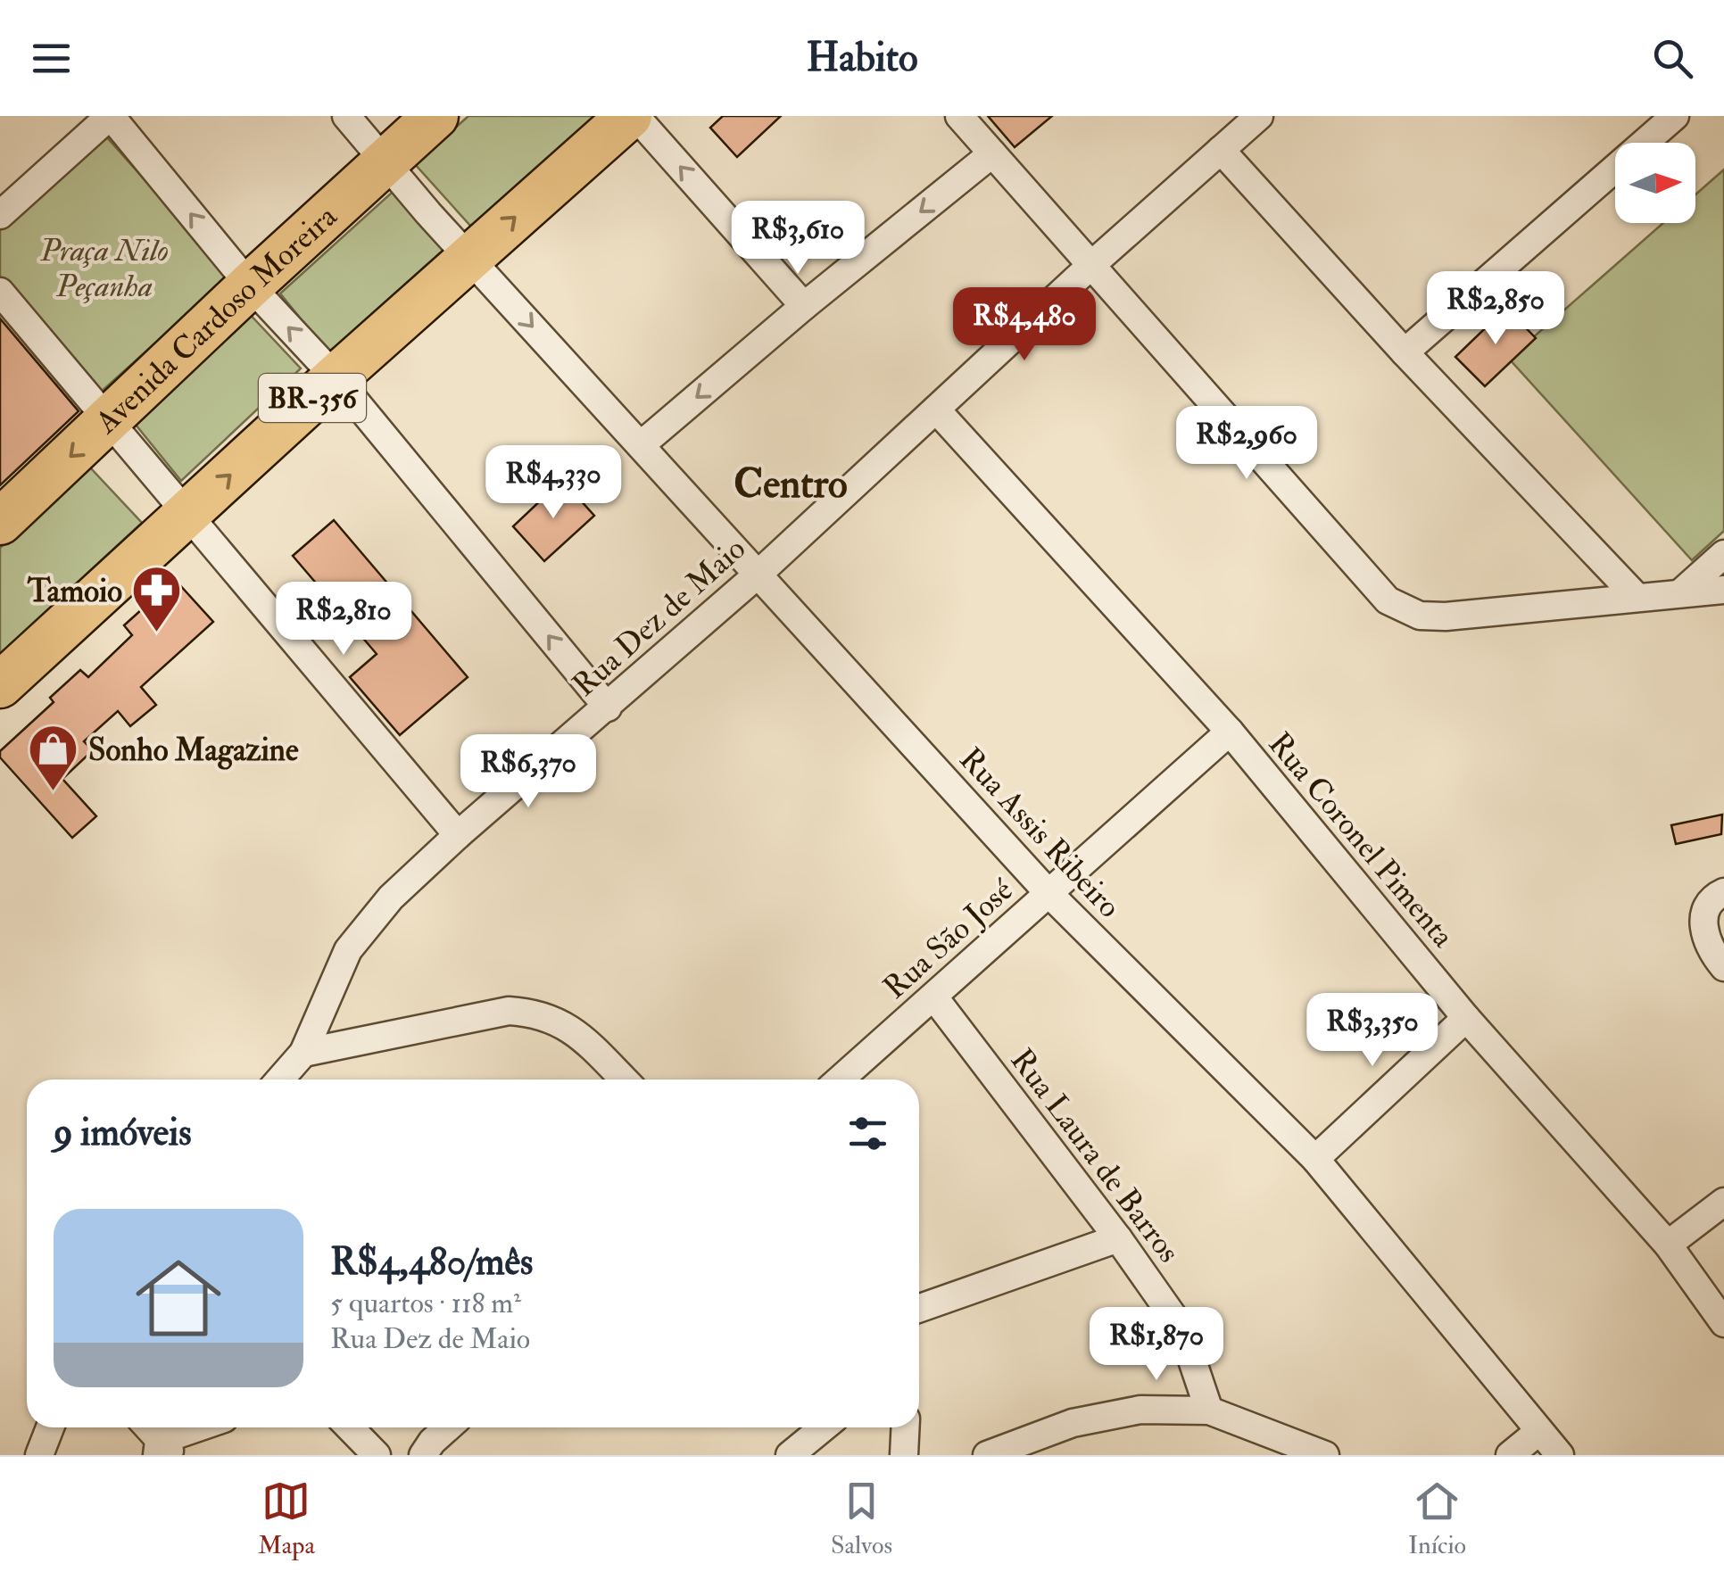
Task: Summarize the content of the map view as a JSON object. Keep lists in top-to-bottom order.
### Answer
{
  "streets": {
    "highway": ["Avenida Cardoso Moreira", "BR-356"],
    "street": [
      "Rua Dez de Maio",
      "Rua Assis Ribeiro",
      "Rua Coronel Pimenta",
      "Rua São José",
      "Rua Laura de Barros"
    ]
  },
  "crossings": [
    ["Avenida Cardoso Moreira", "BR-356"],
    ["Avenida Cardoso Moreira", "Rua Assis Ribeiro"],
    ["BR-356", "Rua Dez de Maio"],
    ["BR-356", "Rua Assis Ribeiro"],
    ["Rua Dez de Maio", "Rua Assis Ribeiro"],
    ["Rua Dez de Maio", "Rua Coronel Pimenta"],
    ["Rua Assis Ribeiro", "Rua São José"],
    ["Rua Coronel Pimenta", "Rua São José"],
    ["Rua São José", "Rua Laura de Barros"]
  ],
  "districts": ["Centro"],
  "parks": ["Praça Nilo Peçanha"],
  "places": {
    "pharmacy": ["Tamoio"],
    "shop": ["Sonho Magazine"]
  },
  "north": "right",
  "page": {
    "header": "Habito",
    "price": [
      "R$3,610",
      "R$2,850",
      "R$4,480",
      "R$2,960",
      "R$4,330",
      "R$2,810",
      "R$6,370",
      "R$3,350",
      "R$1,870"
    ],
    "heading": "9 imóveis",
    "list": [
      {
        "name": "R$4,480/mês",
        "note": "5 quartos · 118 m² · Rua Dez de Maio"
      }
    ],
    "tabs": ["Mapa", "Salvos", "Início"]
  }
}
